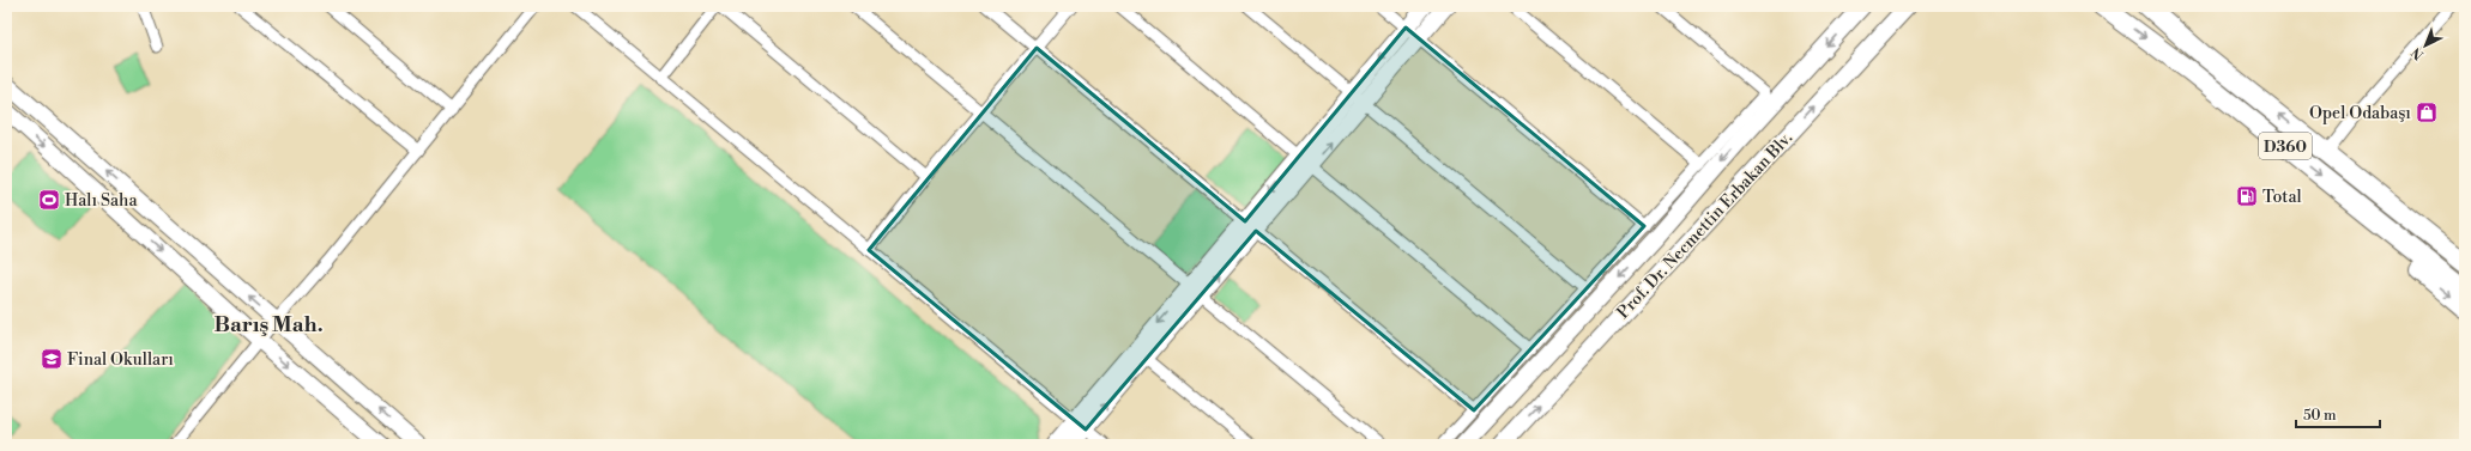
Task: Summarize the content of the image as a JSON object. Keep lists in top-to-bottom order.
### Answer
{
  "streets": {
    "highway": ["D360"],
    "main road": ["Prof. Dr. Necmettin Erbakan Blv."]
  },
  "districts": ["Barış Mah."],
  "places": {
    "shop": ["Opel Odabaşı"],
    "fuel station": ["Total"],
    "sports": ["Halı Saha"],
    "school or university": ["Final Okulları"]
  },
  "scale_bar": "50 m",
  "north": "bottom left"
}
